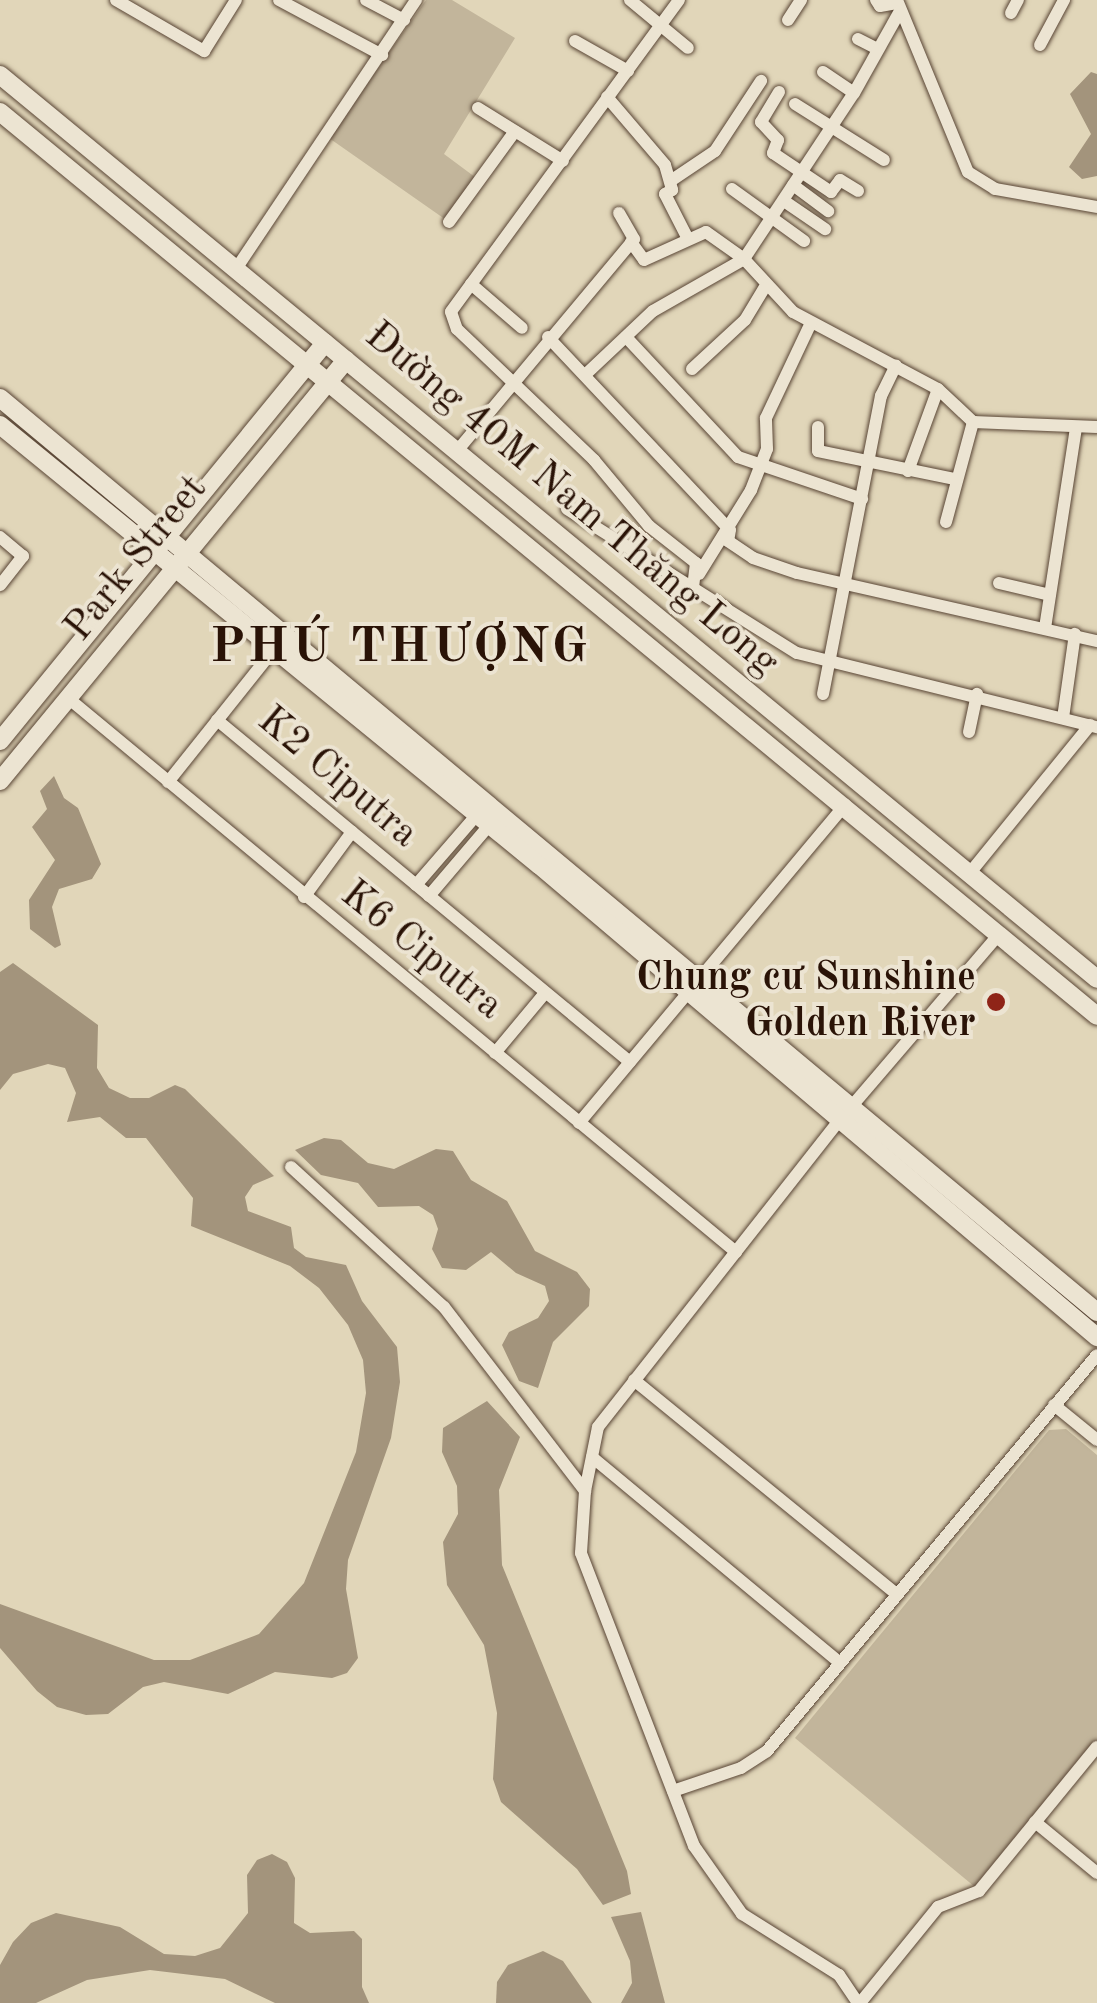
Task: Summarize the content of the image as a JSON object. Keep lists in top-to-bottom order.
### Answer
{
  "streets": {
    "street": [
      "Đường 40M Nam Thăng Long",
      "Park Street",
      "K2 Ciputra",
      "K6 Ciputra"
    ]
  },
  "crossings": [
    ["Đường 40M Nam Thăng Long", "Park Street"],
    ["Park Street", "K6 Ciputra"]
  ],
  "districts": ["PHÚ THƯỢNG"],
  "places": ["Chung cư Sunshine Golden River"]
}
